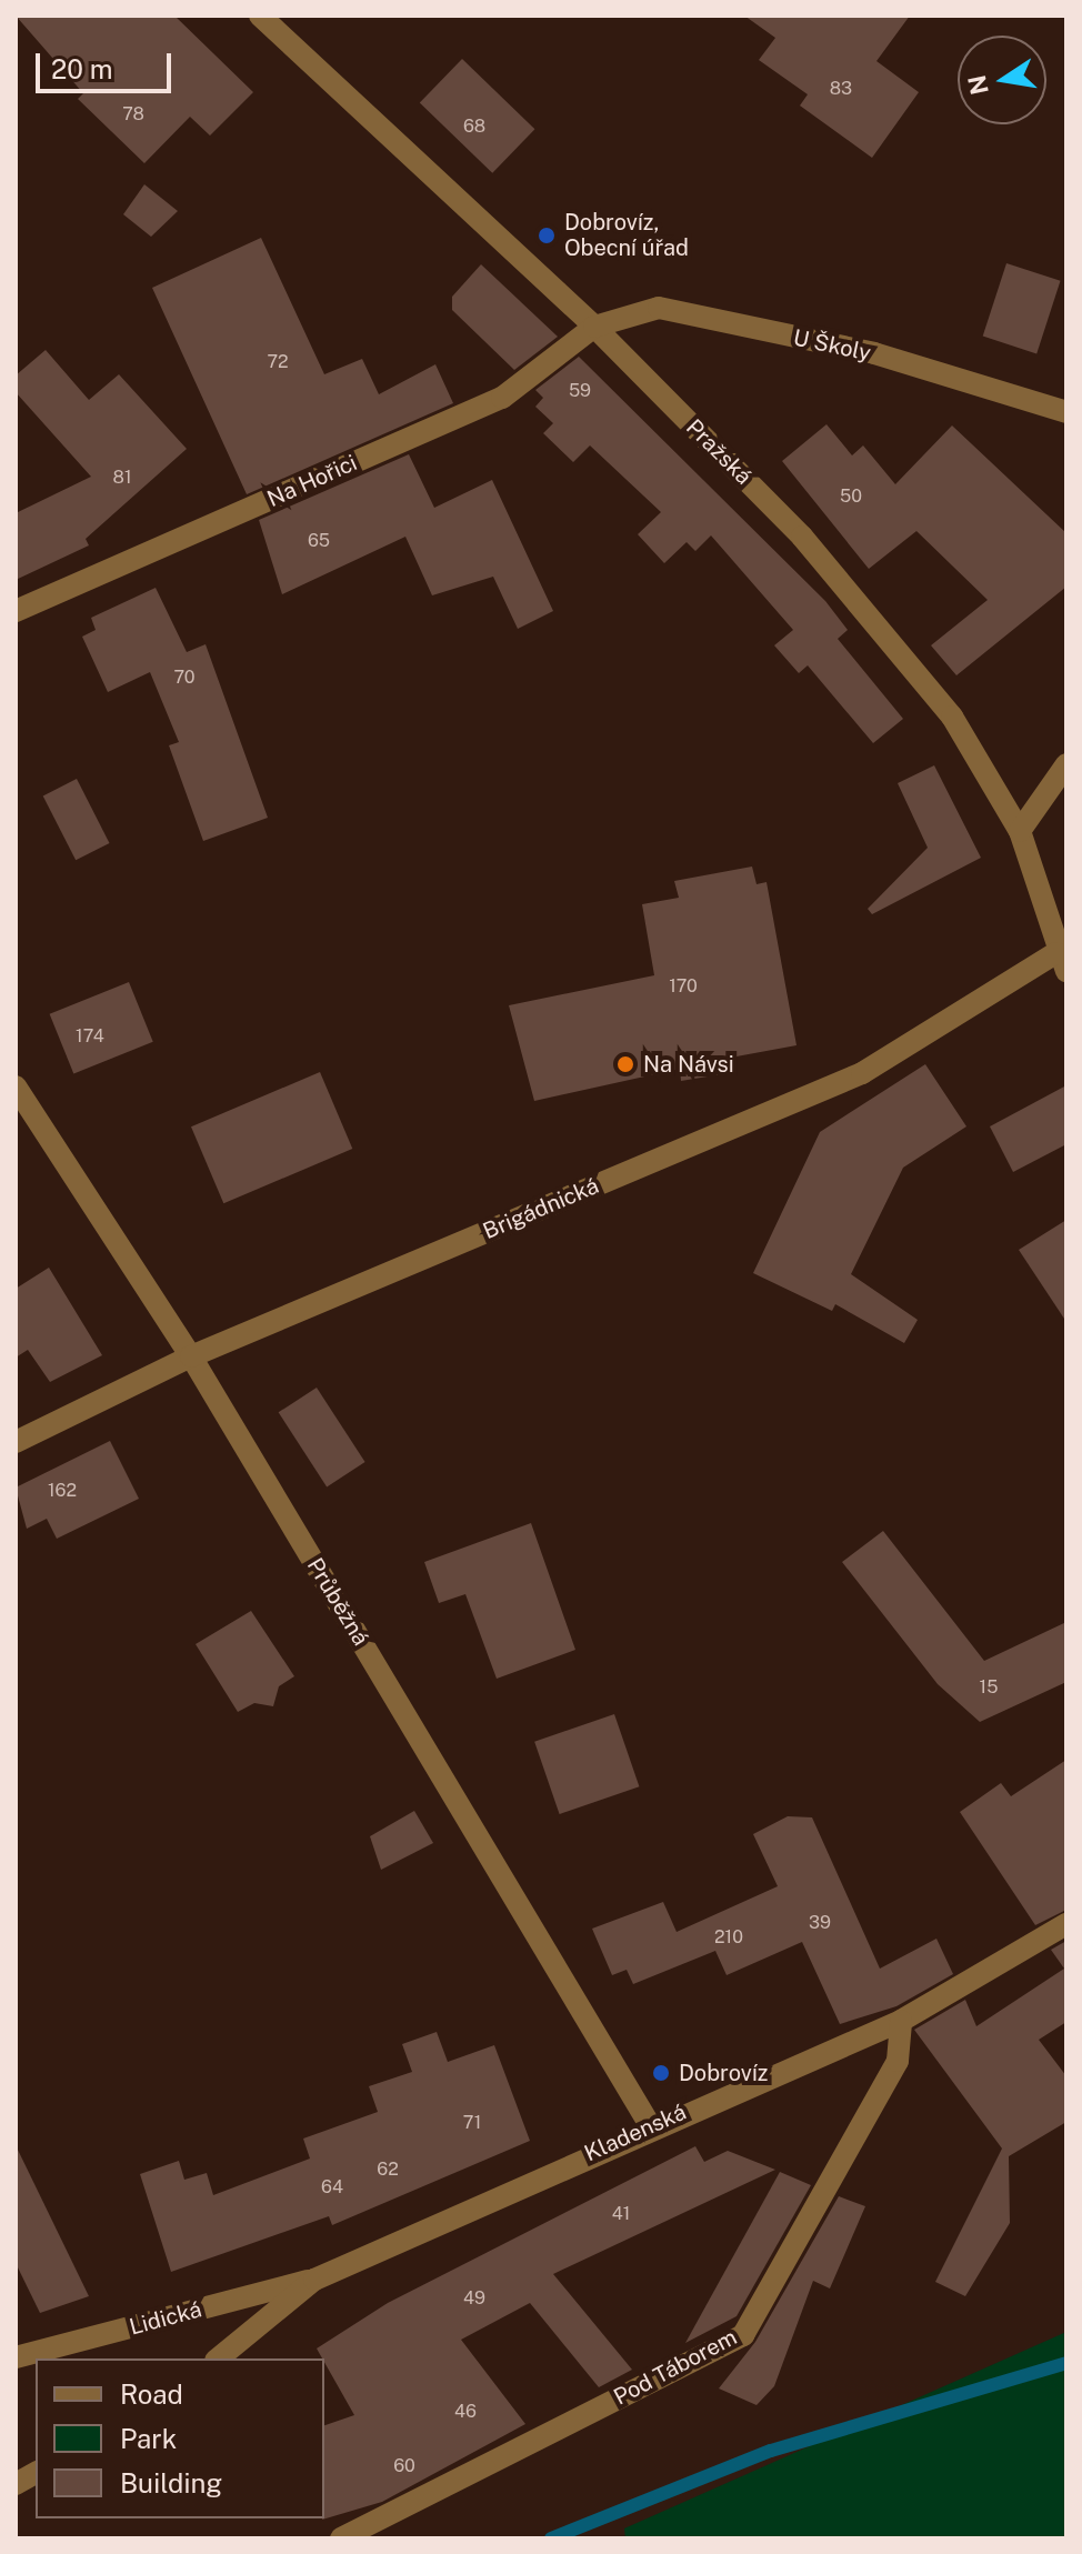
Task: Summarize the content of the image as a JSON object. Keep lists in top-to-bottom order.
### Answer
{
  "streets": {
    "street": [
      "U Školy",
      "Pražská",
      "Na Hořici",
      "Brigádnická",
      "Průběžná",
      "Kladenská",
      "Lidická",
      "Pod Táborem"
    ]
  },
  "crossings": [
    ["U Školy", "Pražská"],
    ["U Školy", "Na Hořici"],
    ["Pražská", "Na Hořici"],
    ["Pražská", "Brigádnická"],
    ["Brigádnická", "Průběžná"],
    ["Průběžná", "Kladenská"],
    ["Kladenská", "Lidická"],
    ["Kladenská", "Pod Táborem"]
  ],
  "places": ["Dobrovíz, Obecní úřad", "Na Návsi", "Dobrovíz"],
  "house_numbers": [
    "83",
    "78",
    "68",
    "72",
    "59",
    "81",
    "50",
    "65",
    "70",
    "170",
    "174",
    "162",
    "15",
    "39",
    "210",
    "71",
    "62",
    "64",
    "41",
    "49",
    "46",
    "60"
  ],
  "legend": ["Road", "Park", "Building"],
  "scale_bar": "20 m",
  "north": "left"
}
